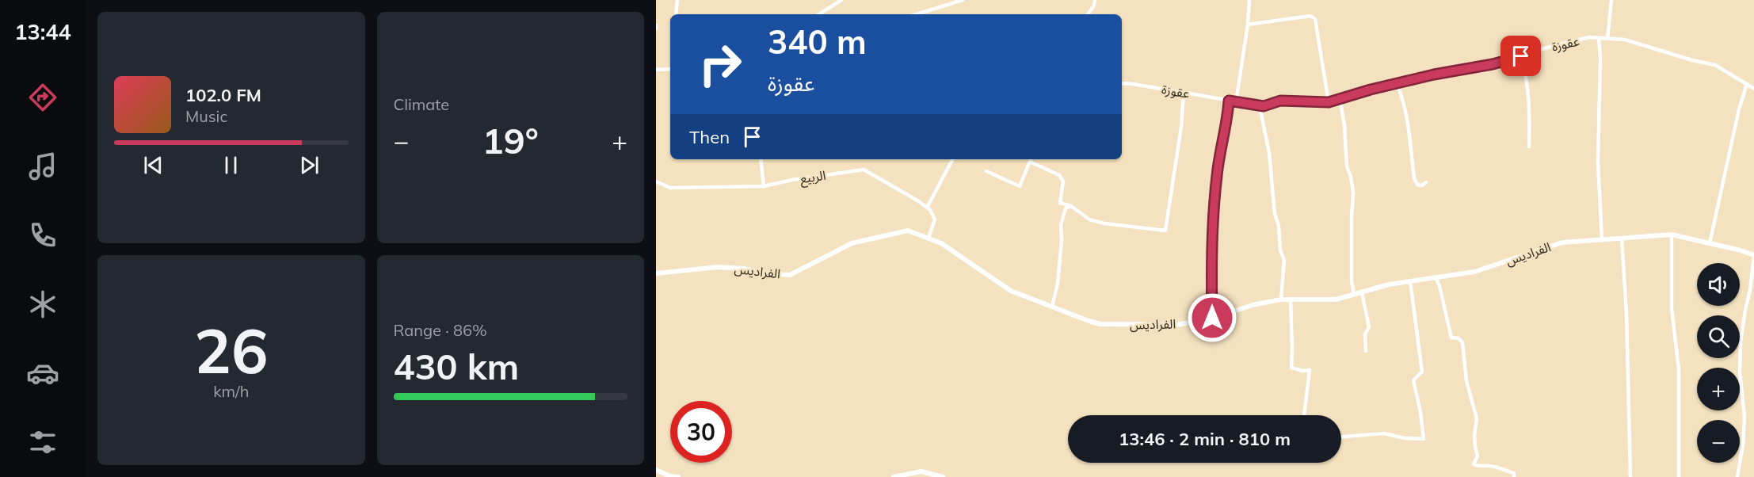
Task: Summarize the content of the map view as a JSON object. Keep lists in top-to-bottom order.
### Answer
{
  "streets": {
    "street": ["عقوزة", "الربيع", "الفراديس"]
  },
  "page": {
    "tabs": "13:44",
    "tile": [
      "Climate",
      ["26", "km/h"],
      ["Range · 86%", "430 km"]
    ],
    "turn": ["340 m", "عقوزة"],
    "song": ["102.0 FM", "Music"],
    "then": "Then",
    "heat": ["−", "19°", "+"],
    "map_buttons": ["+", "−"],
    "limit": "30",
    "trip": "13:46 · 2 min · 810 m"
  }
}
